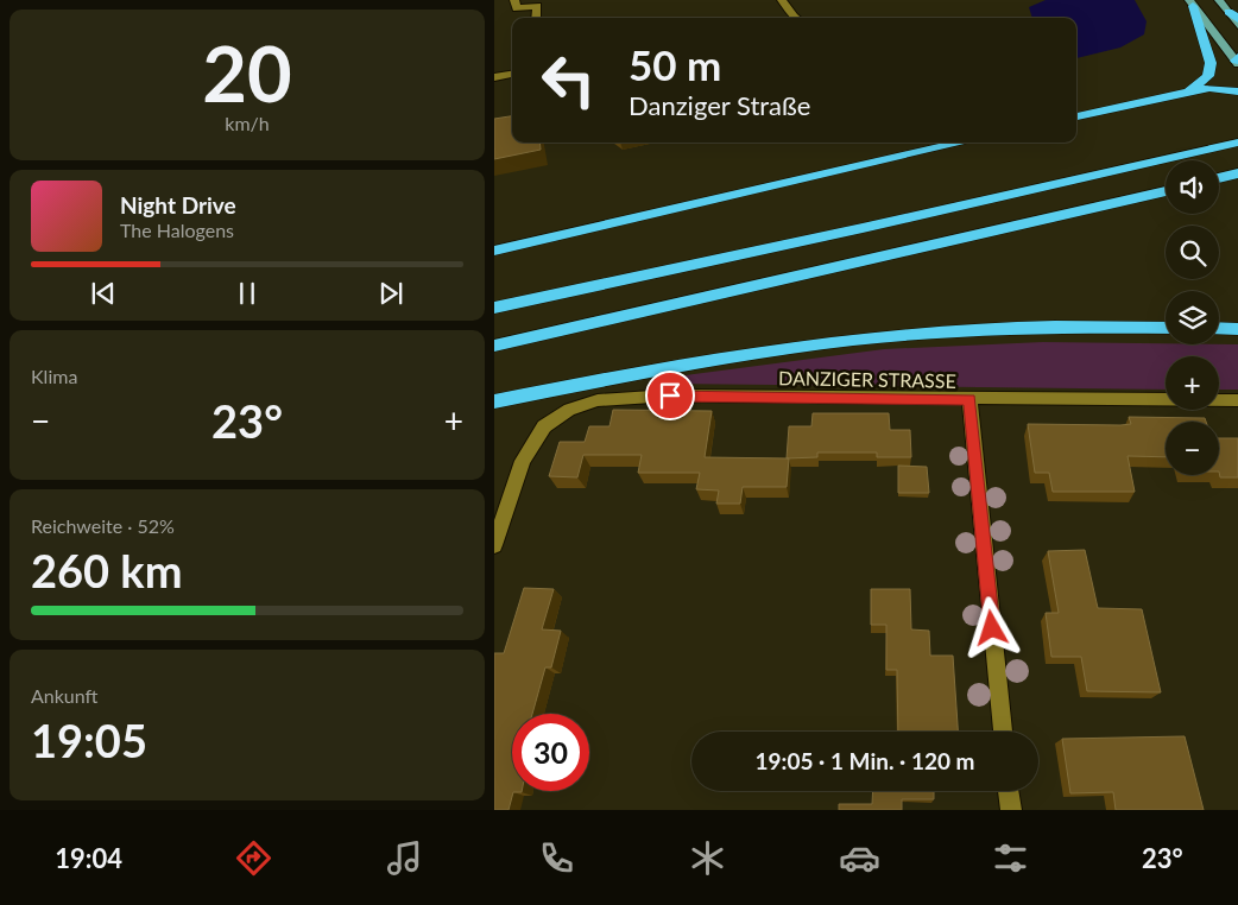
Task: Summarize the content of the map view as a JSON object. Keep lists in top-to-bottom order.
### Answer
{
  "streets": {
    "street": ["DANZIGER STRASSE"]
  },
  "page": {
    "tile": [
      ["20", "km/h"],
      "Klima",
      ["Reichweite · 52%", "260 km"],
      ["Ankunft", "19:05"]
    ],
    "turn": ["50 m", "Danziger Straße"],
    "map_buttons": ["+", "−"],
    "song": ["Night Drive", "The Halogens"],
    "heat": ["−", "23°", "+"],
    "limit": "30",
    "trip": "19:05 · 1 Min. · 120 m",
    "tabs": ["19:04", "23°"]
  }
}
